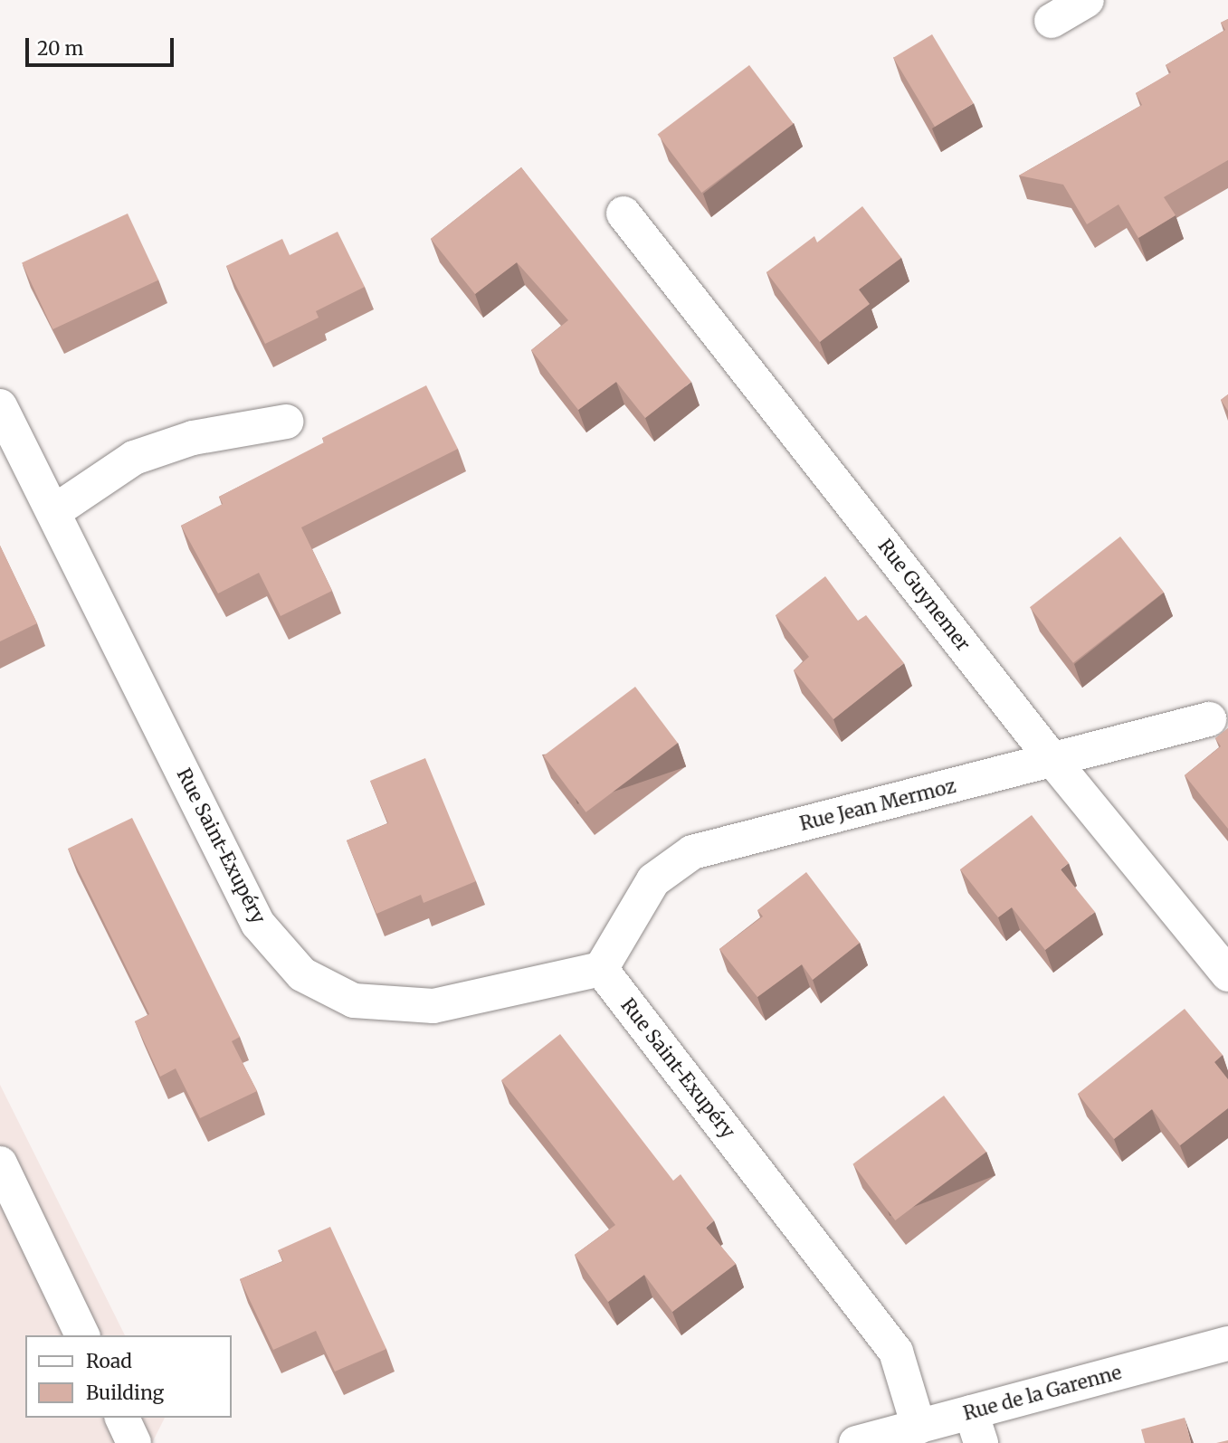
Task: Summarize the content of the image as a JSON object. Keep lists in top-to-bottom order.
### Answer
{
  "streets": {
    "street": [
      "Rue Guynemer",
      "Rue Jean Mermoz",
      "Rue Saint-Exupéry",
      "Rue de la Garenne"
    ]
  },
  "crossings": [
    ["Rue Guynemer", "Rue Jean Mermoz"],
    ["Rue Jean Mermoz", "Rue Saint-Exupéry"],
    ["Rue Saint-Exupéry", "Rue de la Garenne"]
  ],
  "legend": ["Road", "Building"],
  "scale_bar": "20 m"
}
